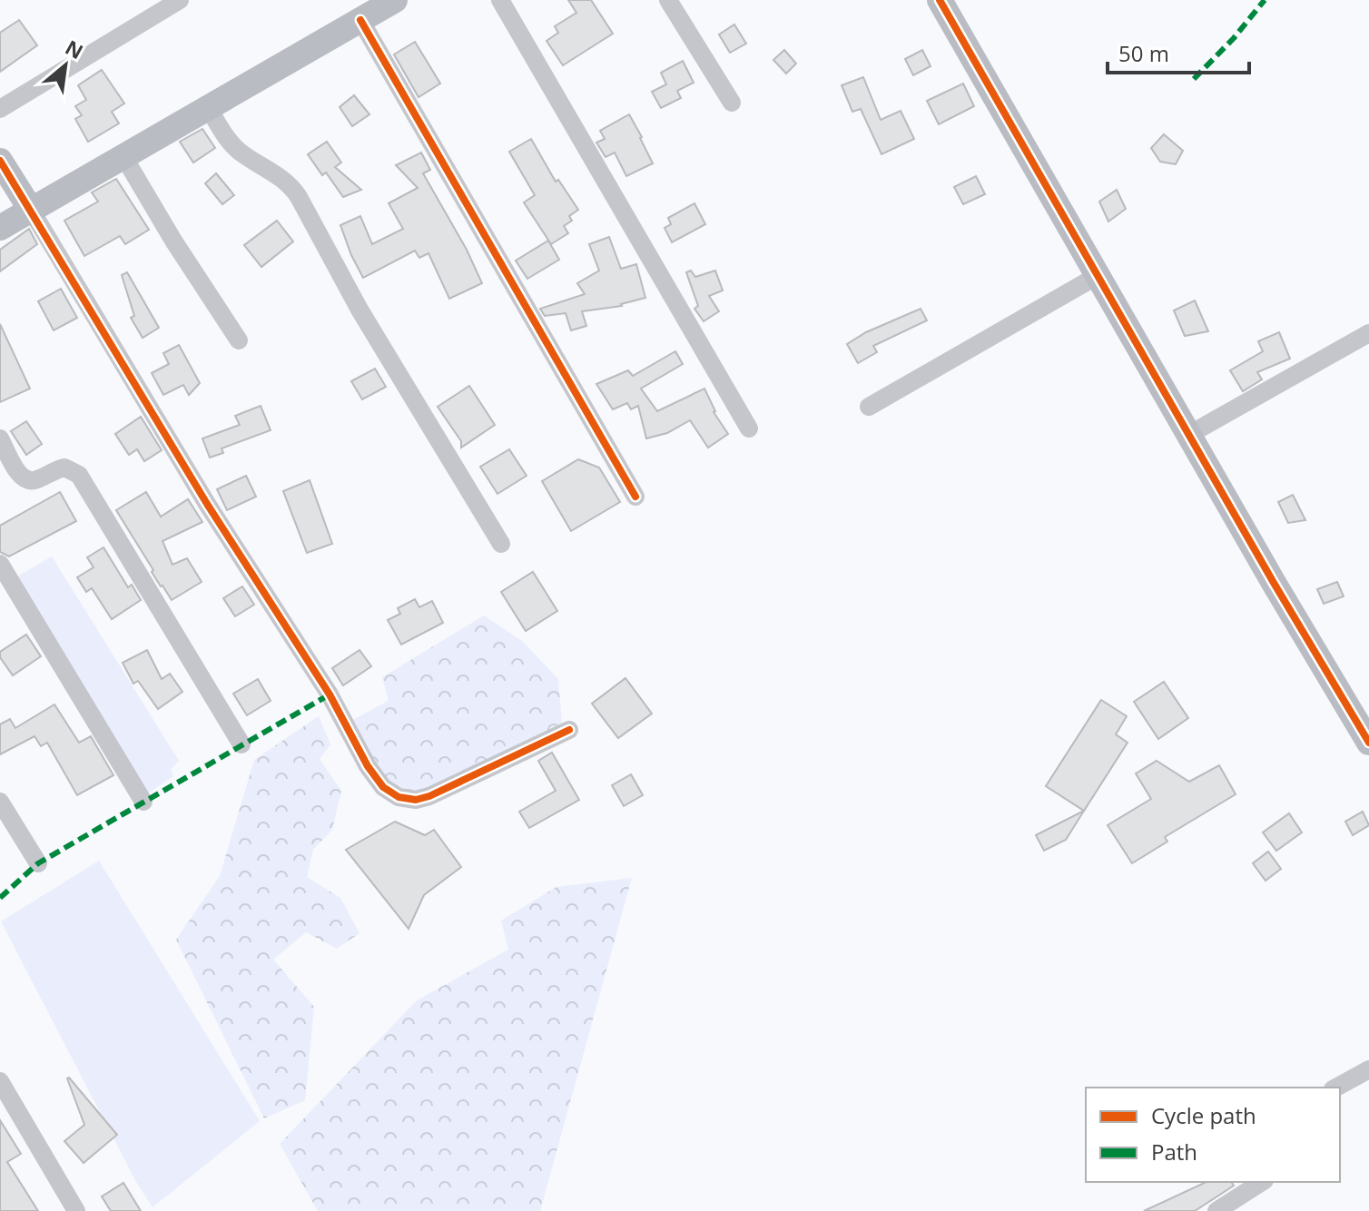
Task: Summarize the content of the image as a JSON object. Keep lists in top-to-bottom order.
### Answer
{
  "legend": ["Cycle path", "Path"],
  "scale_bar": "50 m",
  "north": "top right"
}
